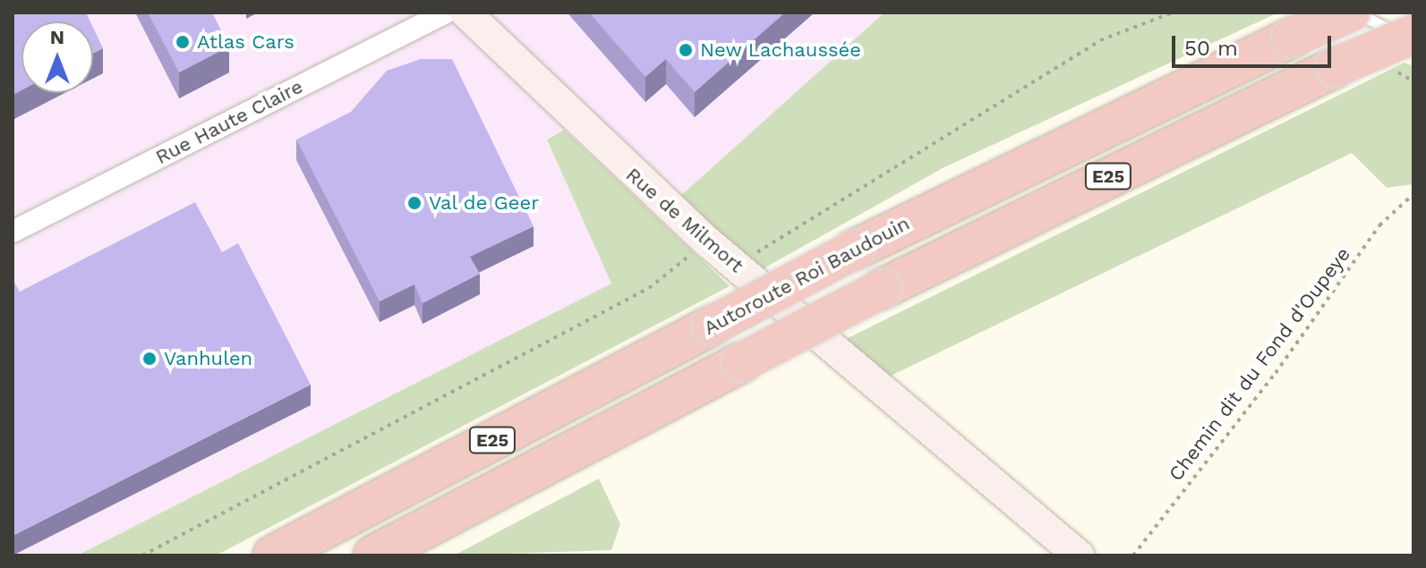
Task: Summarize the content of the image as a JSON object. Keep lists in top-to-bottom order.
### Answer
{
  "streets": {
    "highway": ["E25", "Autoroute Roi Baudouin"],
    "street": ["Rue Haute Claire", "Rue de Milmort"],
    "path": ["Chemin dit du Fond d'Oupeye"]
  },
  "places": [
    "Atlas Cars",
    "New Lachaussée",
    "Val de Geer",
    "Vanhulen"
  ],
  "scale_bar": "50 m",
  "north": "top"
}
